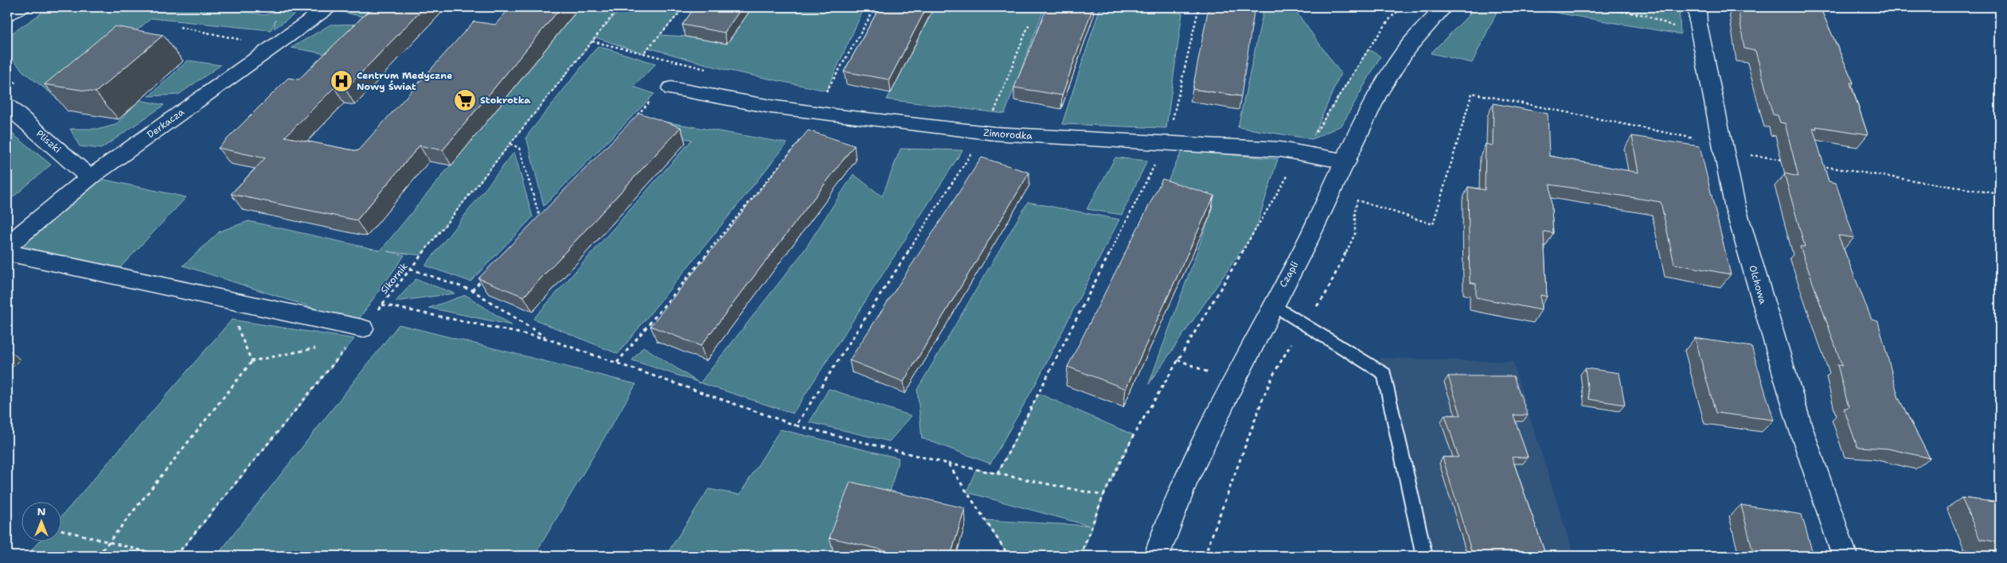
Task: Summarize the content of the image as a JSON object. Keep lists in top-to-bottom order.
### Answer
{
  "streets": {
    "street": [
      "Derkacza",
      "Zimorodka",
      "Pliszki",
      "Czapli",
      "Olchowa"
    ],
    "path": ["Sikornik"]
  },
  "crossings": [
    ["Derkacza", "Pliszki"],
    ["Zimorodka", "Czapli"]
  ],
  "places": {
    "hospital": ["Centrum Medyczne Nowy Świat"],
    "supermarket": ["Stokrotka"]
  },
  "north": "top"
}
